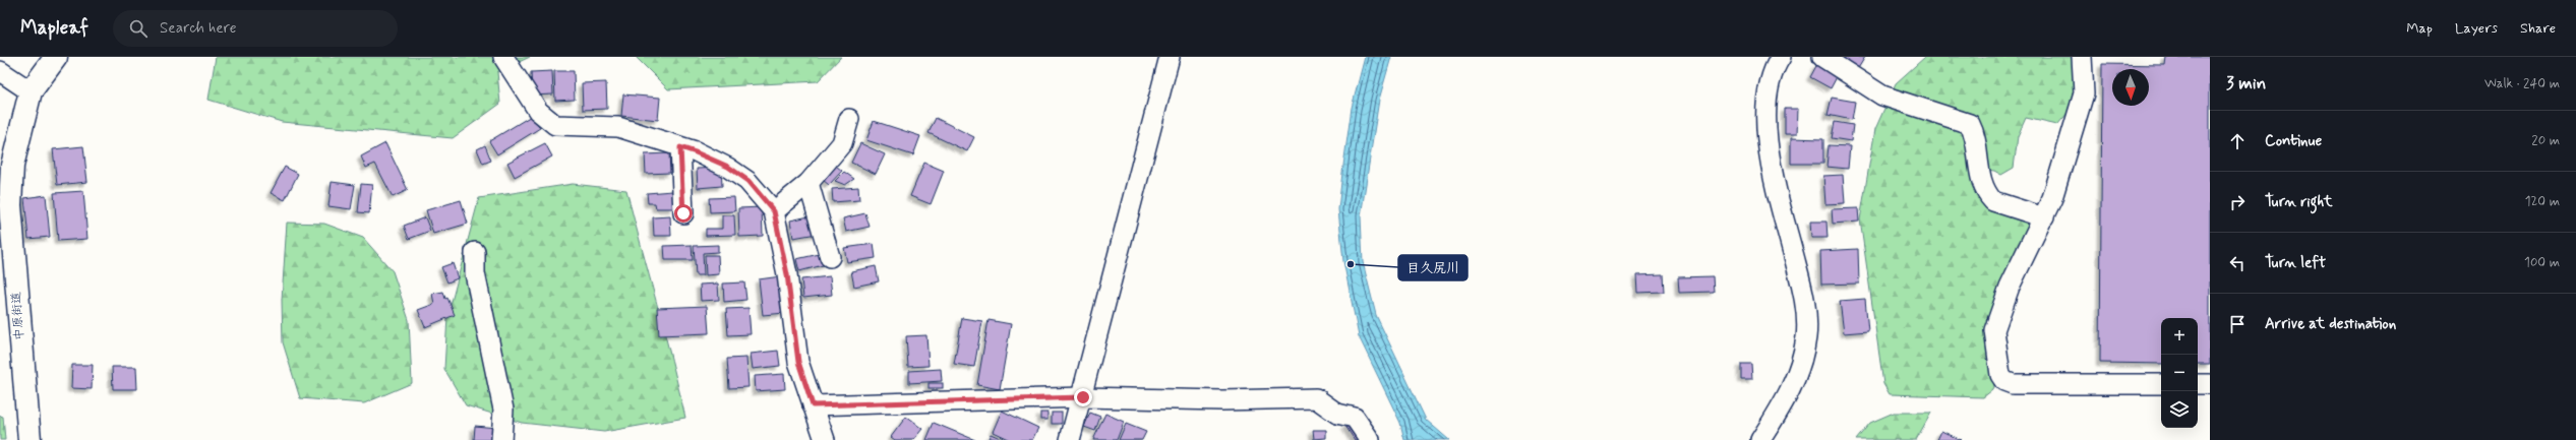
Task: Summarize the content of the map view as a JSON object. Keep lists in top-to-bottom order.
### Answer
{
  "streets": {
    "main road": ["中原街道"]
  },
  "places": ["目久尻川"],
  "north": "bottom",
  "page": {
    "header": "Mapleaf",
    "search": "Search here",
    "nav": ["Map", "Layers", "Share"],
    "heading": ["3 min", "Walk · 240 m"],
    "list": [
      ["Continue", "20 m"],
      ["Turn right", "120 m"],
      ["Turn left", "100 m"],
      "Arrive at destination"
    ],
    "map_buttons": ["+", "−"]
  }
}
